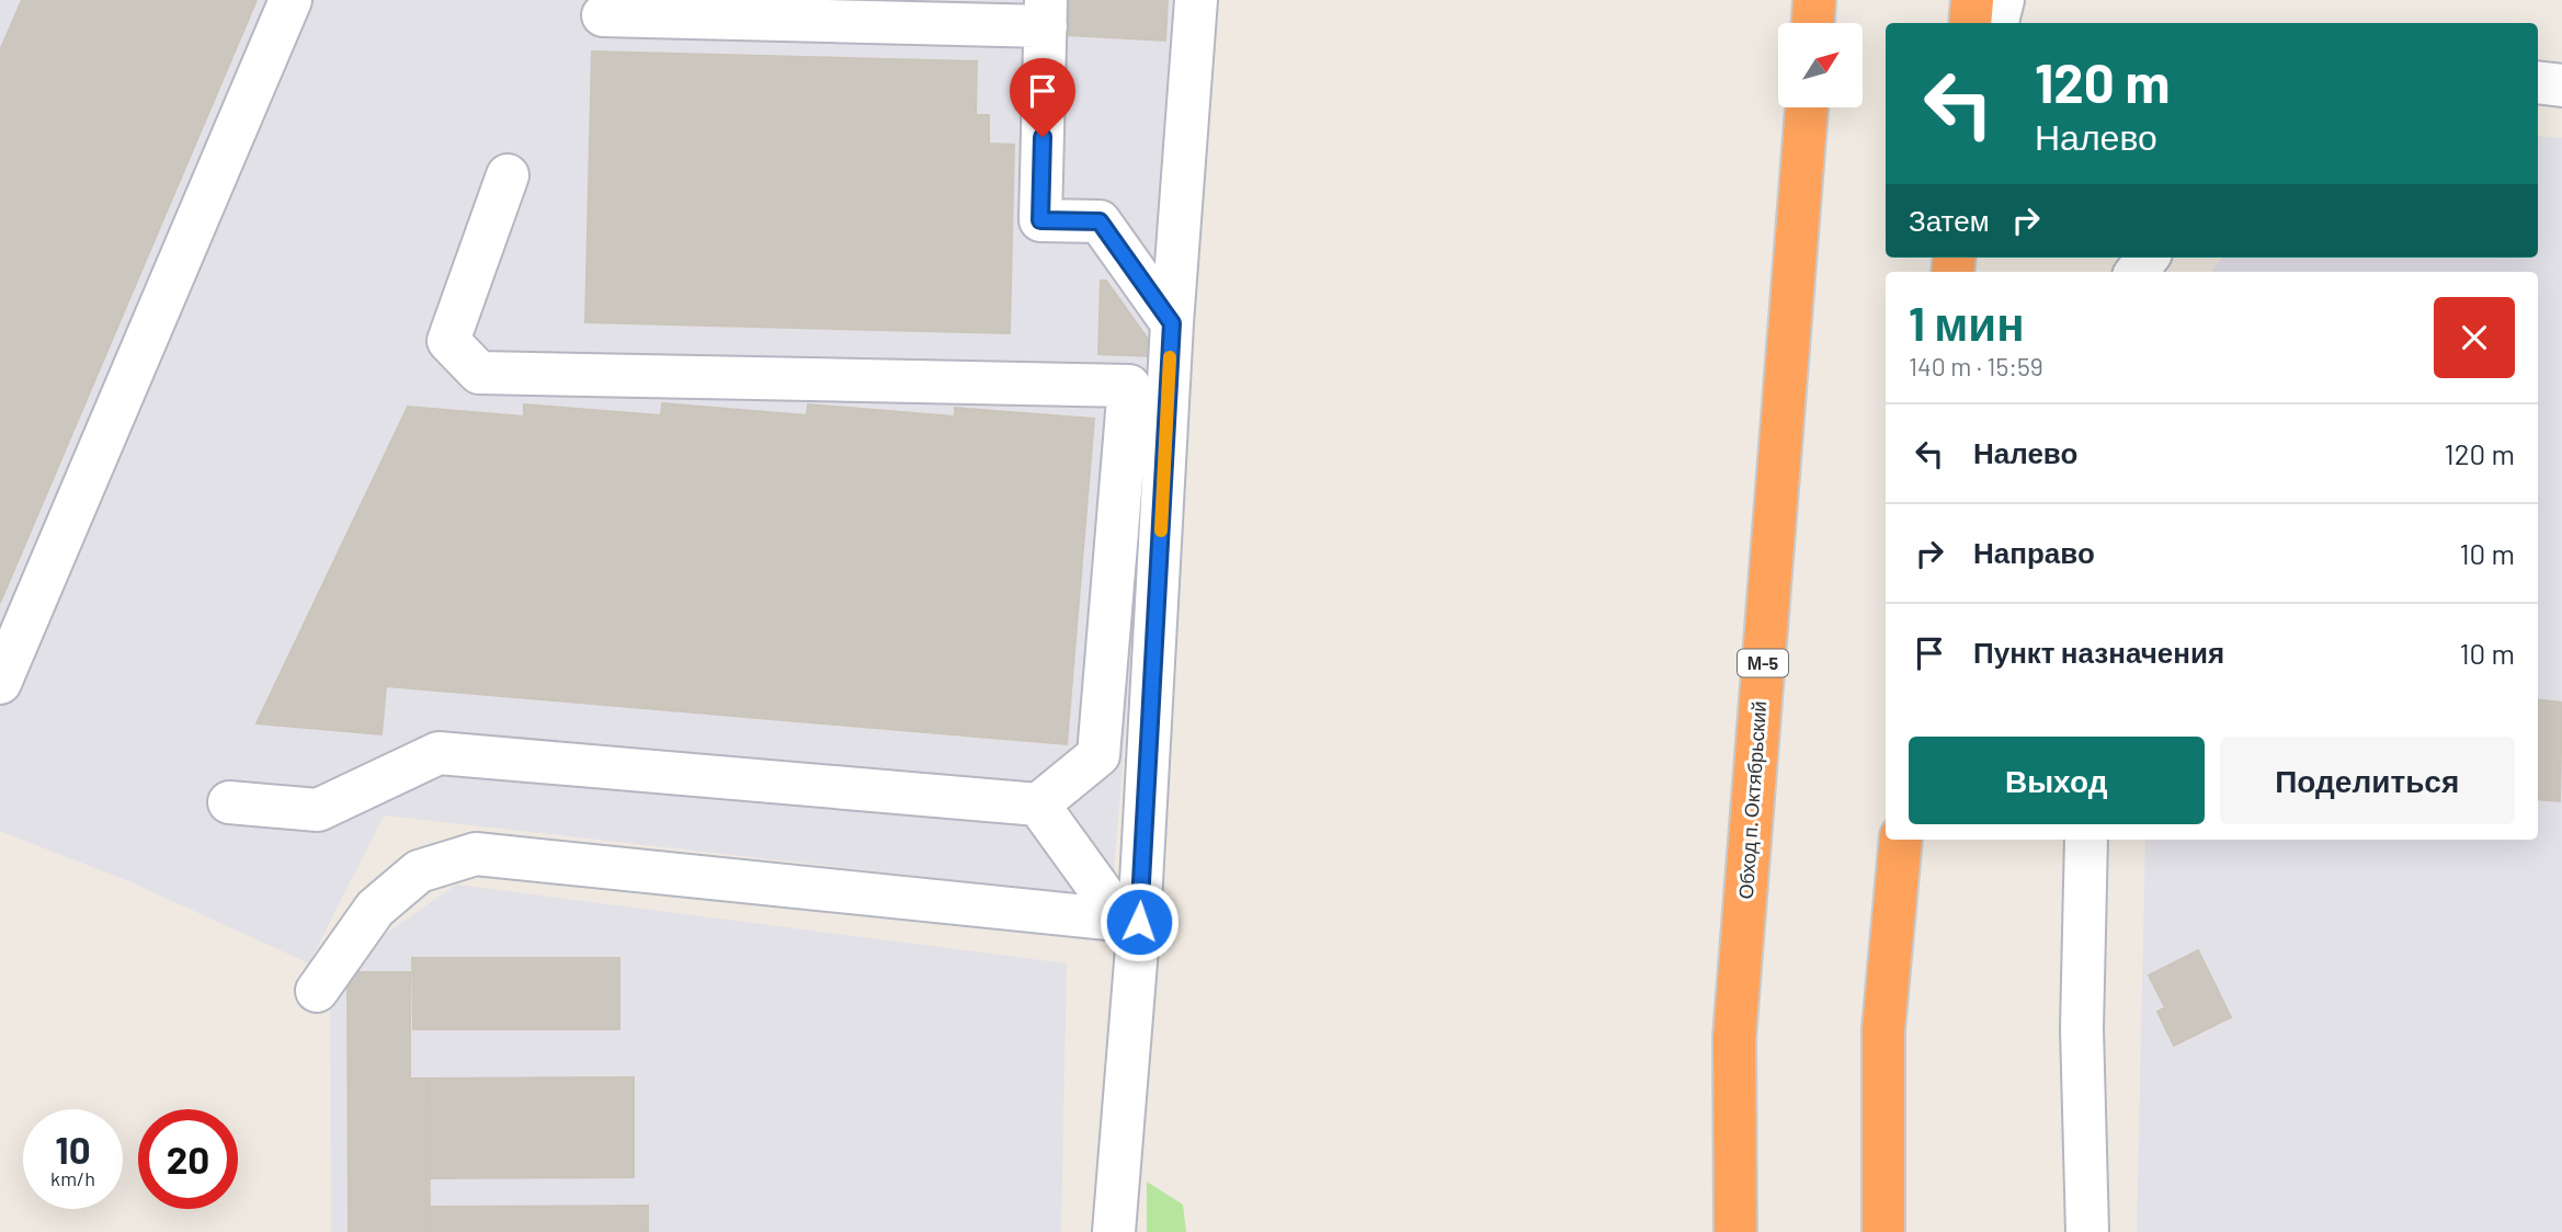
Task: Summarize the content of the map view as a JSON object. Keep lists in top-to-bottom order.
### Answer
{
  "streets": {
    "highway": ["М-5", "Обход п. Октябрьский"]
  },
  "north": "top right",
  "page": {
    "turn": ["120 m", "Налево"],
    "then": "Затем",
    "heading": ["1 мин", "140 m · 15:59"],
    "list": [
      {
        "name": "Налево",
        "value": "120 m"
      },
      {
        "name": "Направо",
        "value": "10 m"
      },
      {
        "name": "Пункт назначения",
        "value": "10 m"
      }
    ],
    "buttons": ["Выход", "Поделиться"],
    "speed": "10 km/h",
    "limit": "20"
  }
}
